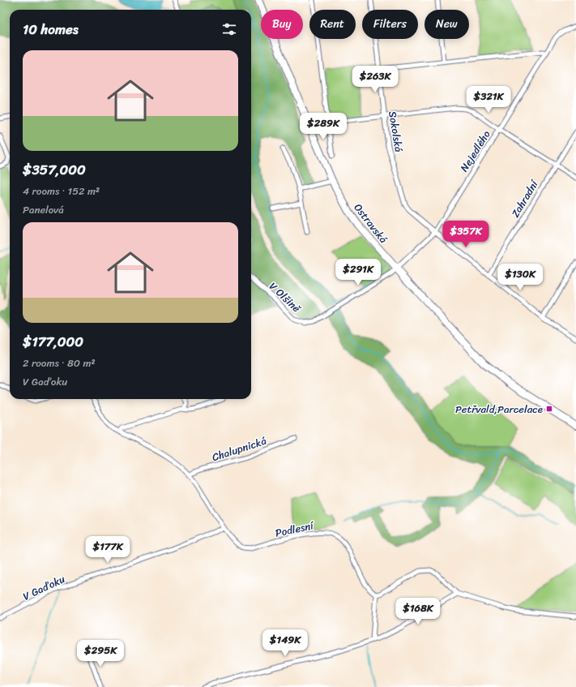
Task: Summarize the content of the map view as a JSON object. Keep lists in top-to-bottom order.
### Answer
{
  "streets": {
    "main road": ["Ostravská"],
    "street": [
      "Sokolská",
      "Nejedlého",
      "Zahradní",
      "V Olšině",
      "Chalupnická",
      "Podlesní",
      "V Gaďoku"
    ]
  },
  "crossings": [
    ["Sokolská", "Nejedlého"],
    ["Sokolská", "Zahradní"],
    ["Nejedlého", "Ostravská"],
    ["Nejedlého", "V Olšině"],
    ["Ostravská", "V Olšině"],
    ["Chalupnická", "Podlesní"],
    ["Podlesní", "V Gaďoku"]
  ],
  "places": {
    "transit": ["Petřvald,Parcelace"]
  },
  "page": {
    "chip": [
      "Buy",
      "Rent",
      "Filters",
      "New"
    ],
    "heading": "10 homes",
    "list": [
      {
        "name": "$357,000",
        "note": "4 rooms · 152 m² · Panelová"
      },
      {
        "name": "$177,000",
        "note": "2 rooms · 80 m² · V Gaďoku"
      }
    ],
    "price": [
      "$263K",
      "$321K",
      "$289K",
      "$357K",
      "$291K",
      "$130K",
      "$177K",
      "$168K",
      "$149K",
      "$295K"
    ]
  }
}
